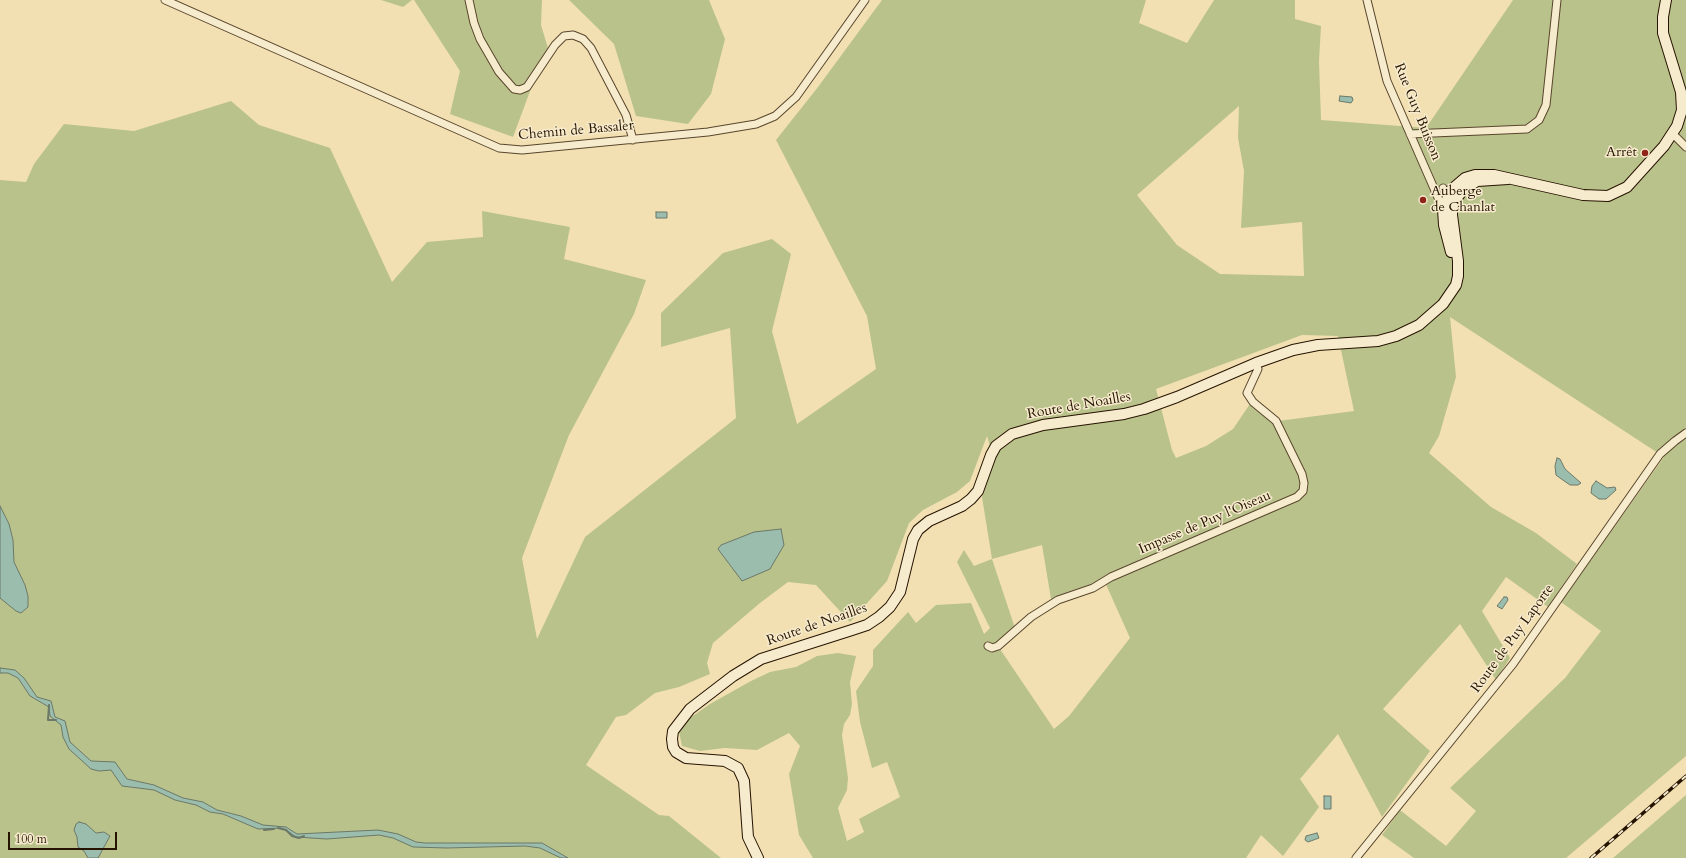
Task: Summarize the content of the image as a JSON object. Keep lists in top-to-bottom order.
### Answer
{
  "streets": {
    "main road": ["Route de Noailles"],
    "street": [
      "Rue Guy Buisson",
      "Chemin de Bassaler",
      "Impasse de Puy l'Oiseau",
      "Route de Puy Laporte"
    ]
  },
  "crossings": [
    ["Rue Guy Buisson", "Route de Noailles"],
    ["Route de Noailles", "Impasse de Puy l'Oiseau"]
  ],
  "places": ["Arrêt", "Auberge de Chanlat"],
  "scale_bar": "100 m"
}
